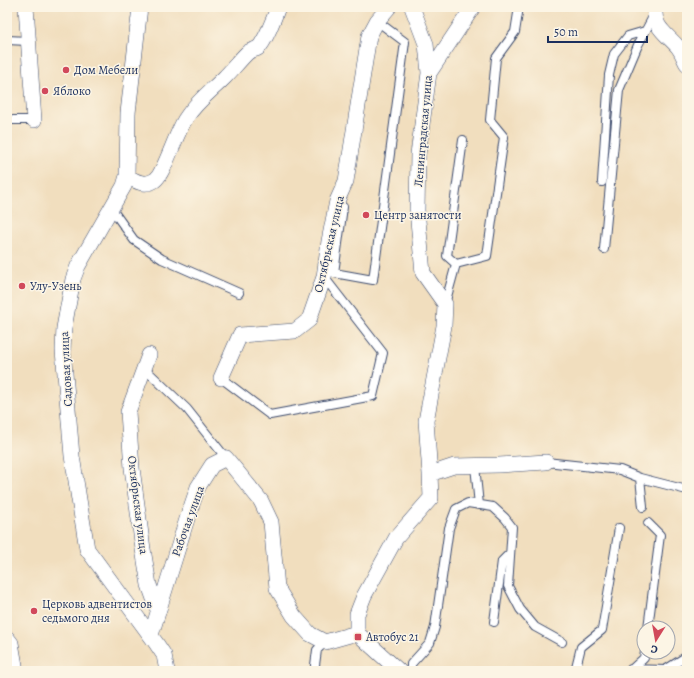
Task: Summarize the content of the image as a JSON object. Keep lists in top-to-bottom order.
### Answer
{
  "streets": {
    "street": [
      "Ленинградская улица",
      "Октябрьская улица",
      "Садовая улица",
      "Рабочая улица"
    ]
  },
  "crossings": [
    ["Октябрьская улица", "Рабочая улица"],
    ["Садовая улица", "Рабочая улица"]
  ],
  "places": {
    "other": [
      "Дом Мебели",
      "Яблоко",
      "Центр занятости",
      "Улу-Узень",
      "Церковь адвентистов седьмого дня"
    ],
    "transit": ["Автобус 21"]
  },
  "scale_bar": "50 m",
  "north": "bottom"
}
